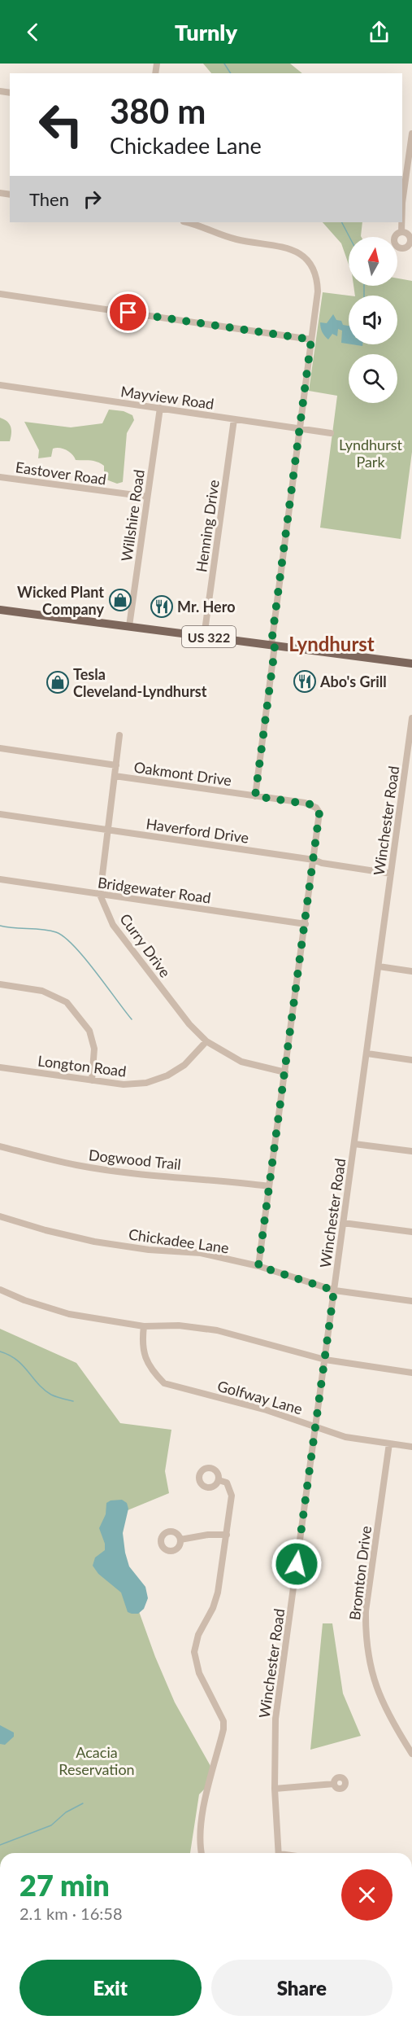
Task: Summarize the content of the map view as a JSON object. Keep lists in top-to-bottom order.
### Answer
{
  "streets": {
    "main road": ["US 322"],
    "street": [
      "Mayview Road",
      "Eastover Road",
      "Willshire Road",
      "Henning Drive",
      "Oakmont Drive",
      "Winchester Road",
      "Haverford Drive",
      "Bridgewater Road",
      "Curry Drive",
      "Longton Road",
      "Dogwood Trail",
      "Chickadee Lane",
      "Golfway Lane",
      "Bromton Drive"
    ]
  },
  "crossings": [
    ["Mayview Road", "Willshire Road"],
    ["Mayview Road", "Henning Drive"],
    ["Eastover Road", "Willshire Road"],
    ["Willshire Road", "US 322"],
    ["Henning Drive", "US 322"],
    ["Oakmont Drive", "Haverford Drive"],
    ["Oakmont Drive", "Curry Drive"],
    ["Winchester Road", "Haverford Drive"],
    ["Winchester Road", "Chickadee Lane"],
    ["Winchester Road", "Golfway Lane"],
    ["Haverford Drive", "Curry Drive"],
    ["Bridgewater Road", "Curry Drive"],
    ["Curry Drive", "Longton Road"],
    ["Golfway Lane", "Bromton Drive"]
  ],
  "districts": ["Lyndhurst"],
  "parks": ["Lyndhurst Park", "Acacia Reservation"],
  "places": {
    "shop": ["Wicked Plant Company", "Tesla Cleveland-Lyndhurst"],
    "restaurant": ["Mr. Hero", "Abo's Grill"]
  },
  "north": "top",
  "page": {
    "header": "Turnly",
    "turn": ["380 m", "Chickadee Lane"],
    "then": "Then",
    "heading": ["27 min", "2.1 km · 16:58"],
    "buttons": ["Exit", "Share"]
  }
}
